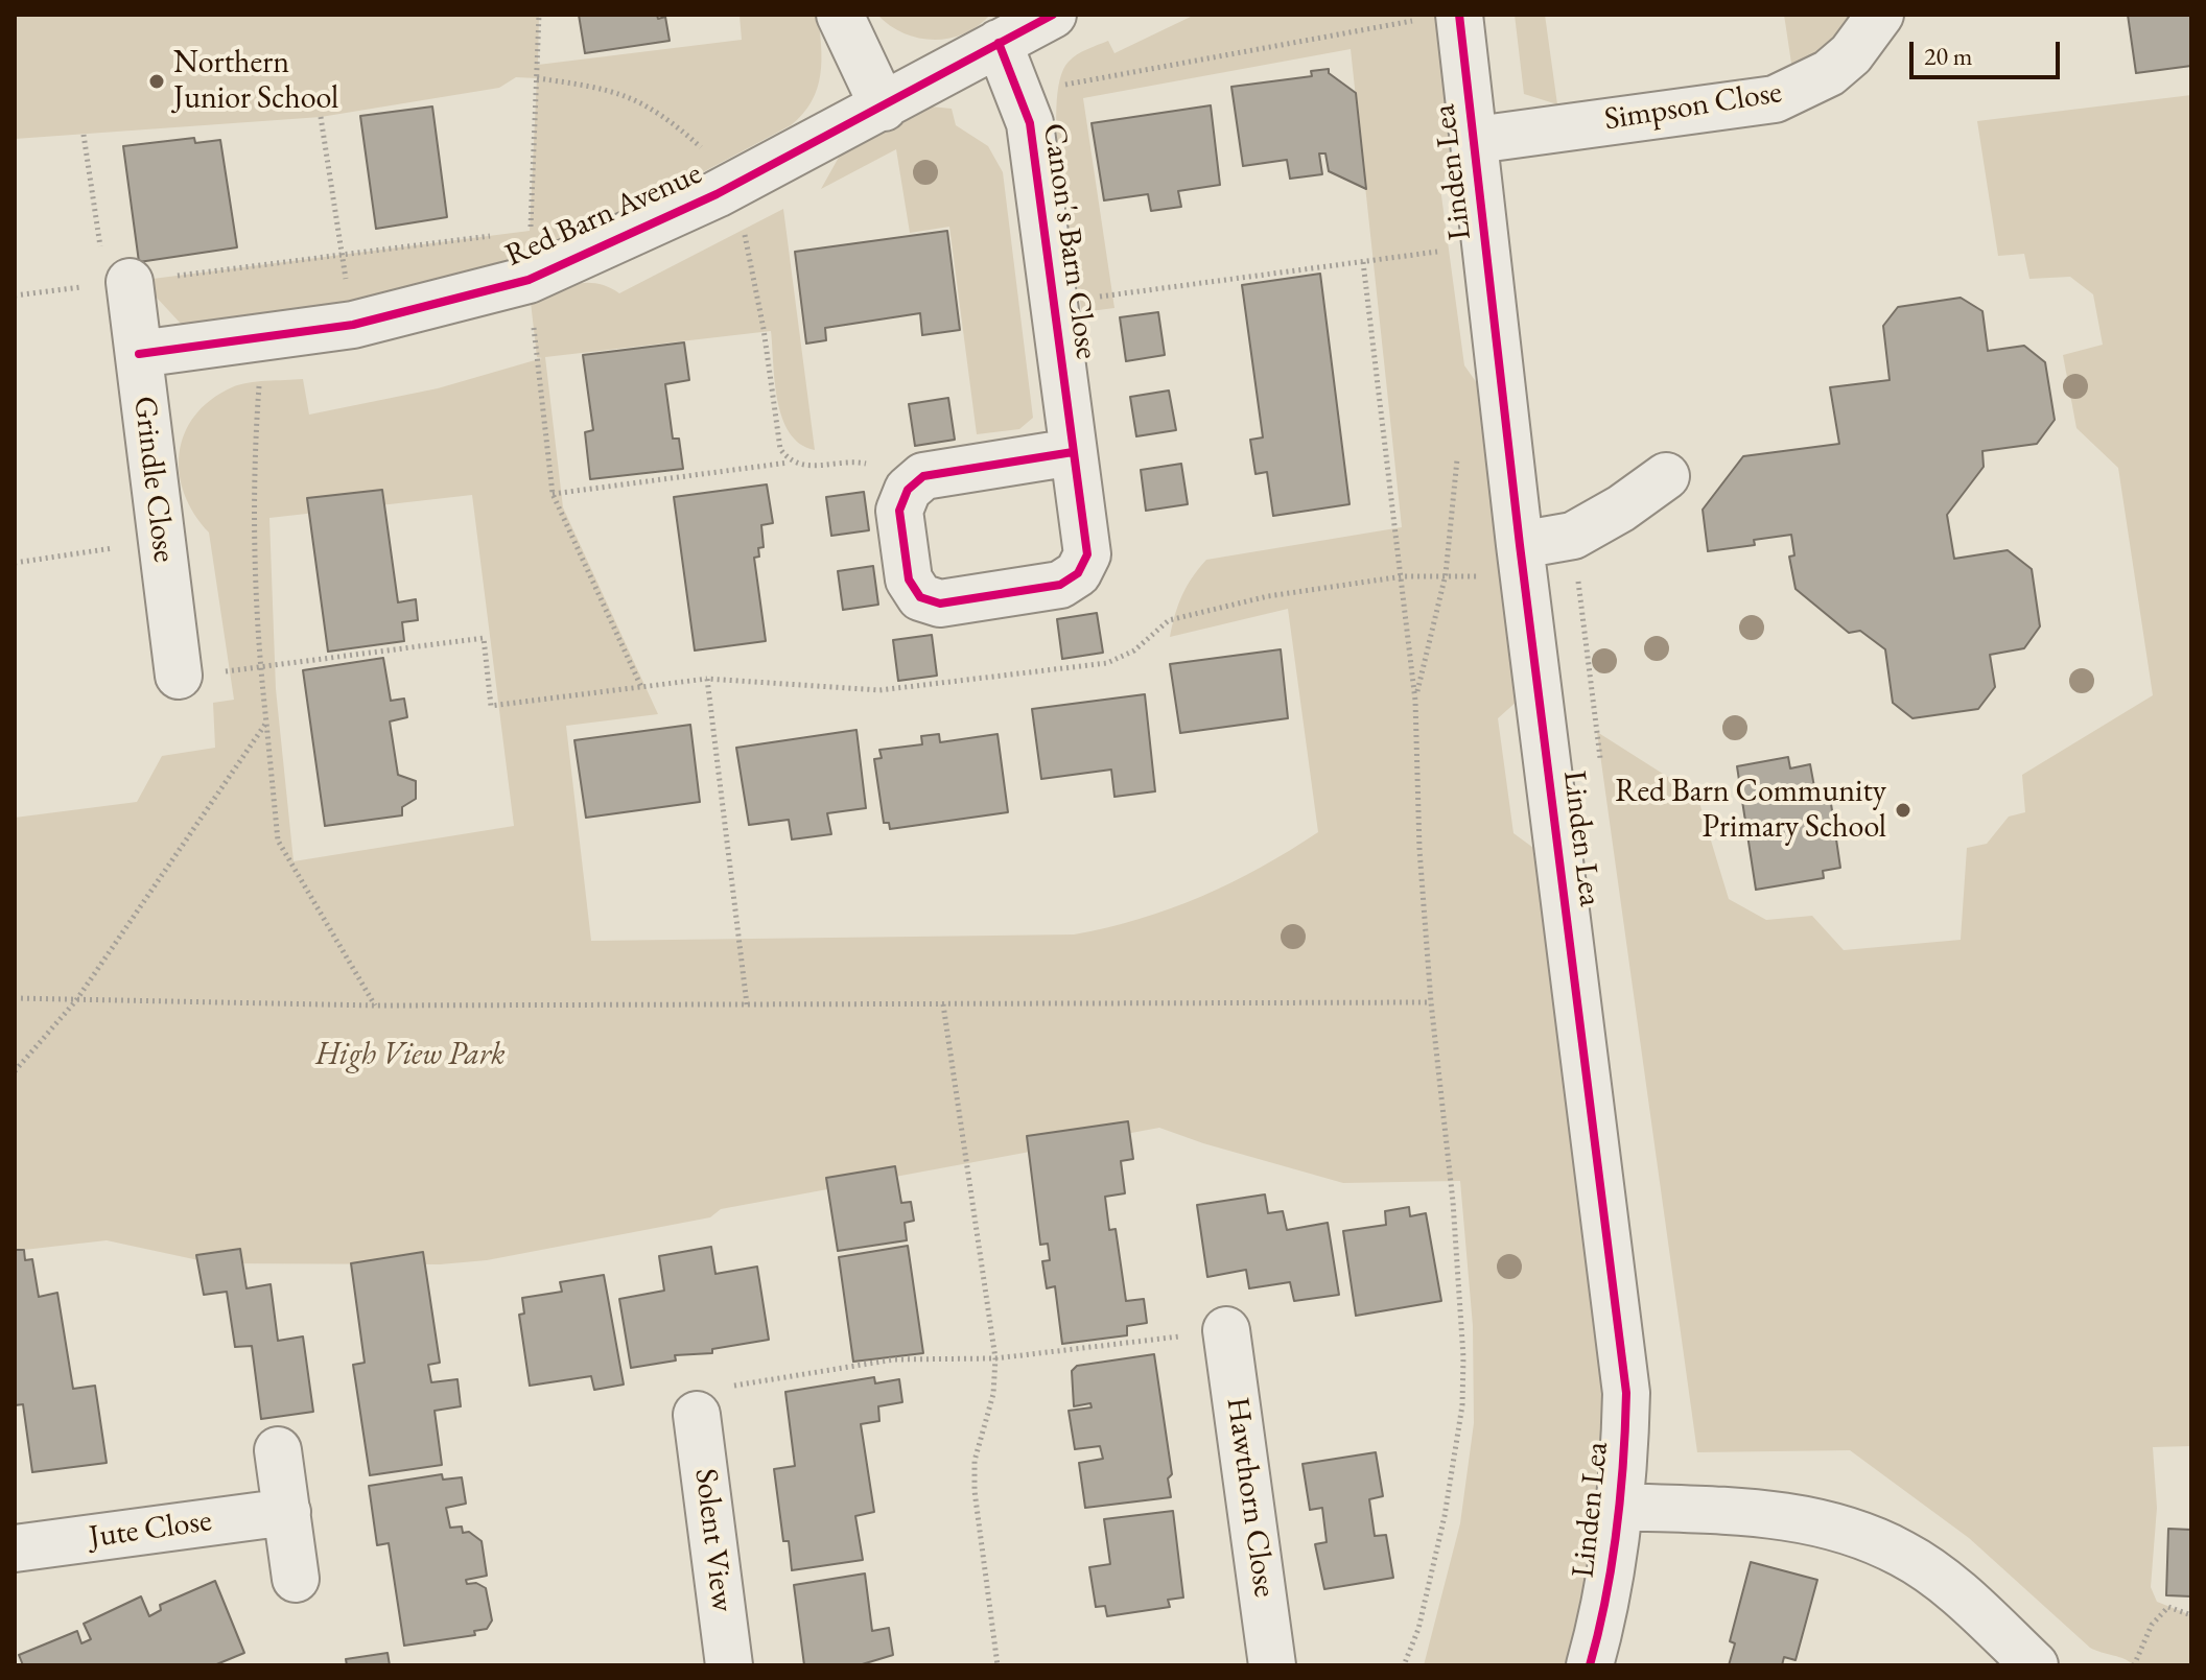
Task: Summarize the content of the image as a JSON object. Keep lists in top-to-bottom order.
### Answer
{
  "streets": {
    "street": [
      "Simpson Close",
      "Linden Lea",
      "Red Barn Avenue",
      "Canon's Barn Close",
      "Grindle Close",
      "Hawthorn Close",
      "Jute Close",
      "Solent View"
    ]
  },
  "crossings": [
    ["Simpson Close", "Linden Lea"],
    ["Red Barn Avenue", "Canon's Barn Close"],
    ["Red Barn Avenue", "Grindle Close"]
  ],
  "parks": ["High View Park"],
  "places": ["Northern Junior School", "Red Barn Community Primary School"],
  "scale_bar": "20 m"
}
